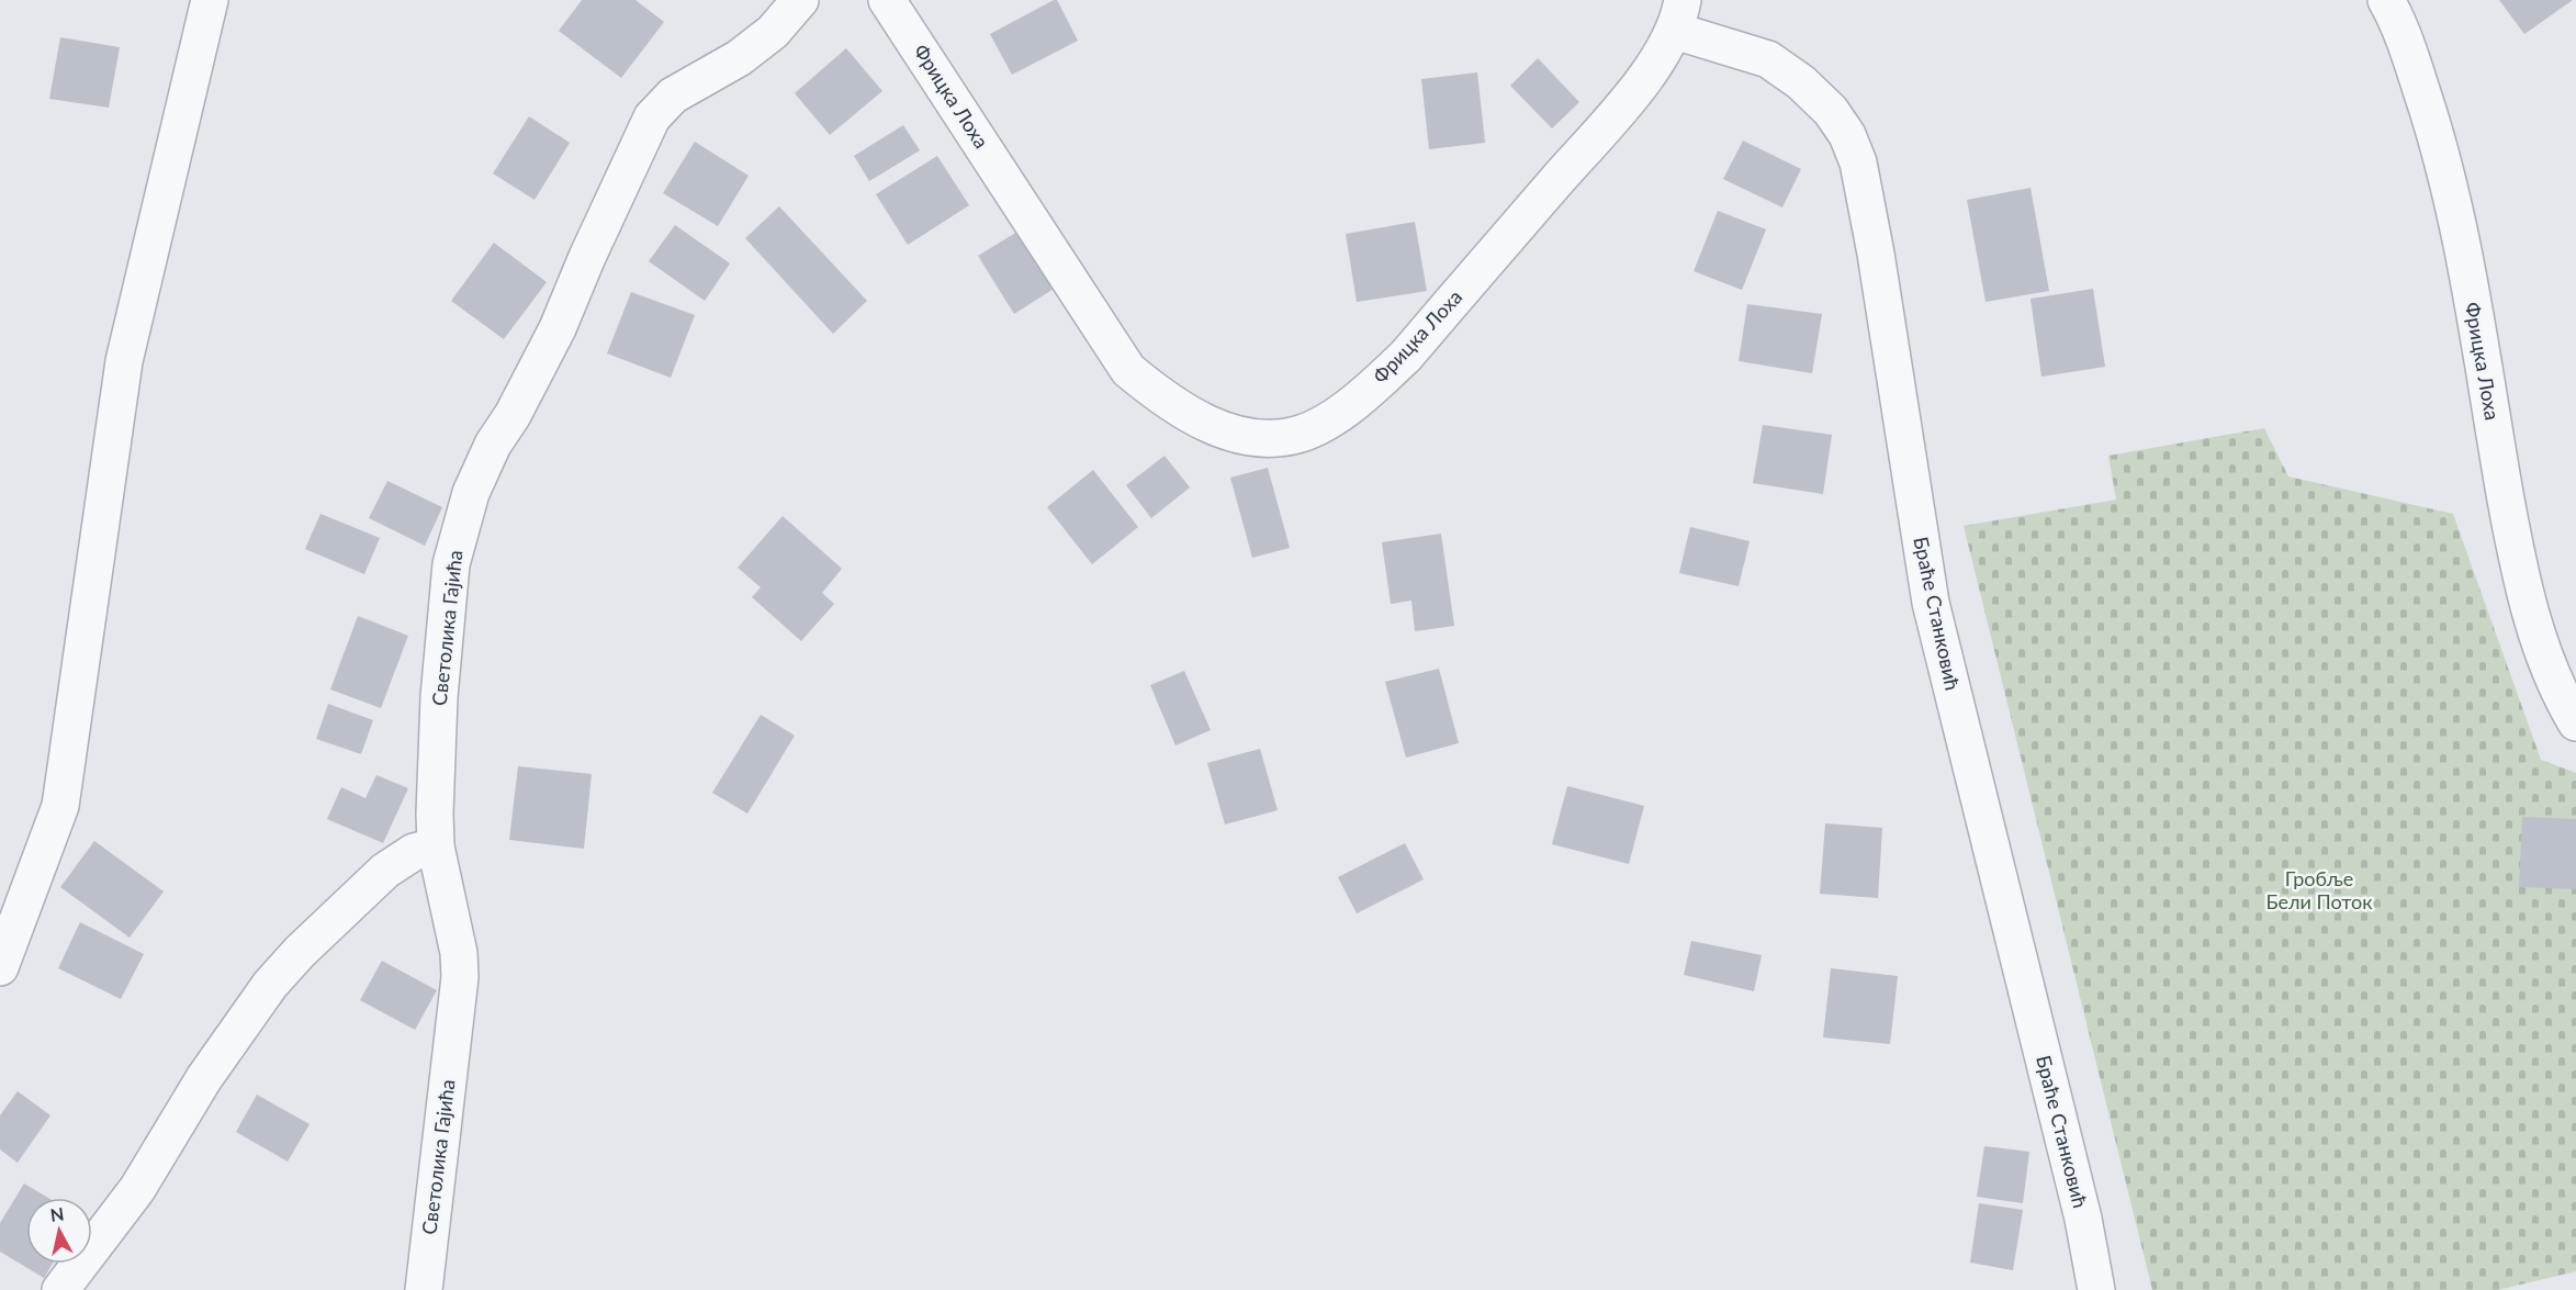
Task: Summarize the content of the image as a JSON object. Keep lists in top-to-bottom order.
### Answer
{
  "streets": {
    "street": ["Фрицка Лоха", "Браће Станковић", "Светолика Гајића"]
  },
  "crossings": [
    ["Фрицка Лоха", "Браће Станковић"]
  ],
  "parks": ["Гробље Бели Поток"],
  "north": "top"
}
